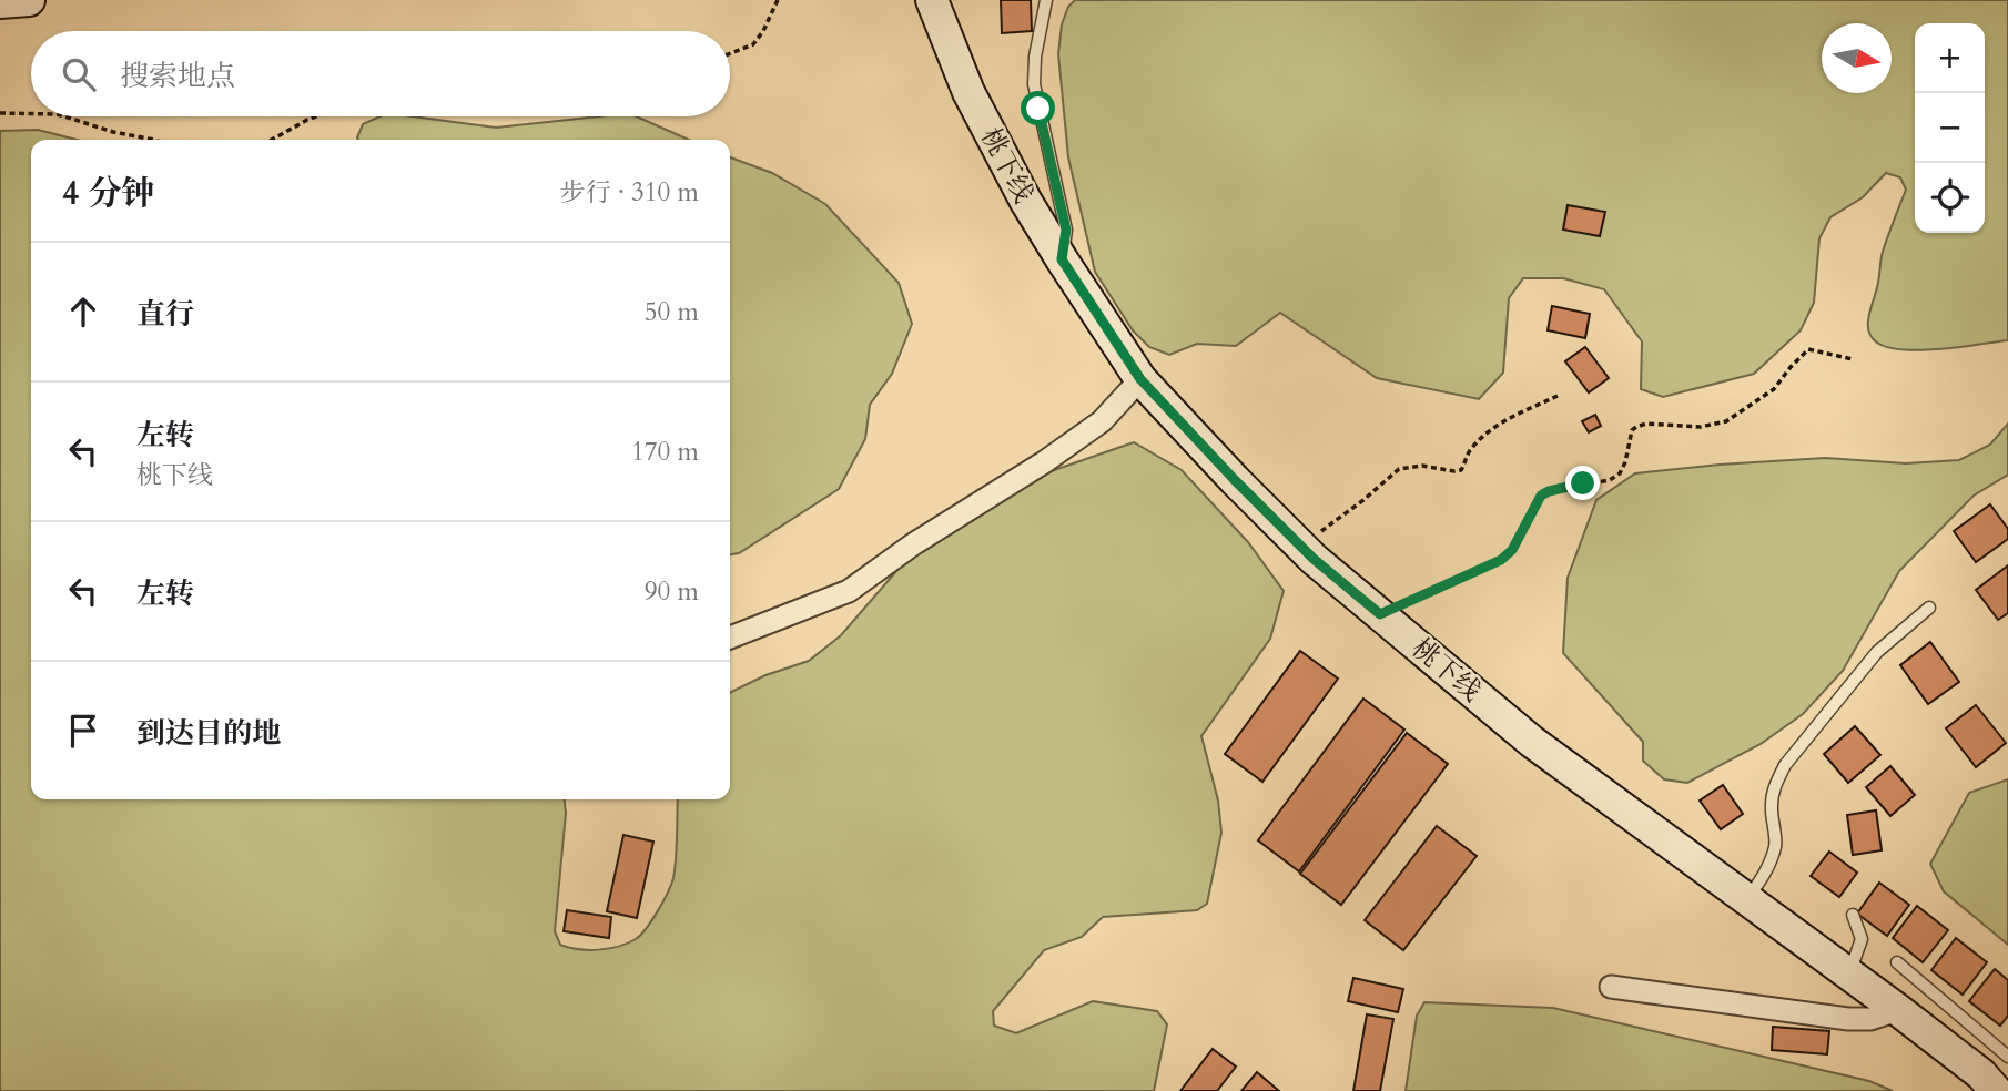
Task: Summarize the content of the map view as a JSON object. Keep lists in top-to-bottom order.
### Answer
{
  "streets": {
    "main road": ["桃下线"]
  },
  "north": "right",
  "page": {
    "map_buttons": ["+", "−"],
    "search": "搜索地点",
    "heading": ["4 分钟", "步行 · 310 m"],
    "list": [
      ["直行", "50 m"],
      ["左转", "桃下线", "170 m"],
      ["左转", "90 m"],
      "到达目的地"
    ]
  }
}
